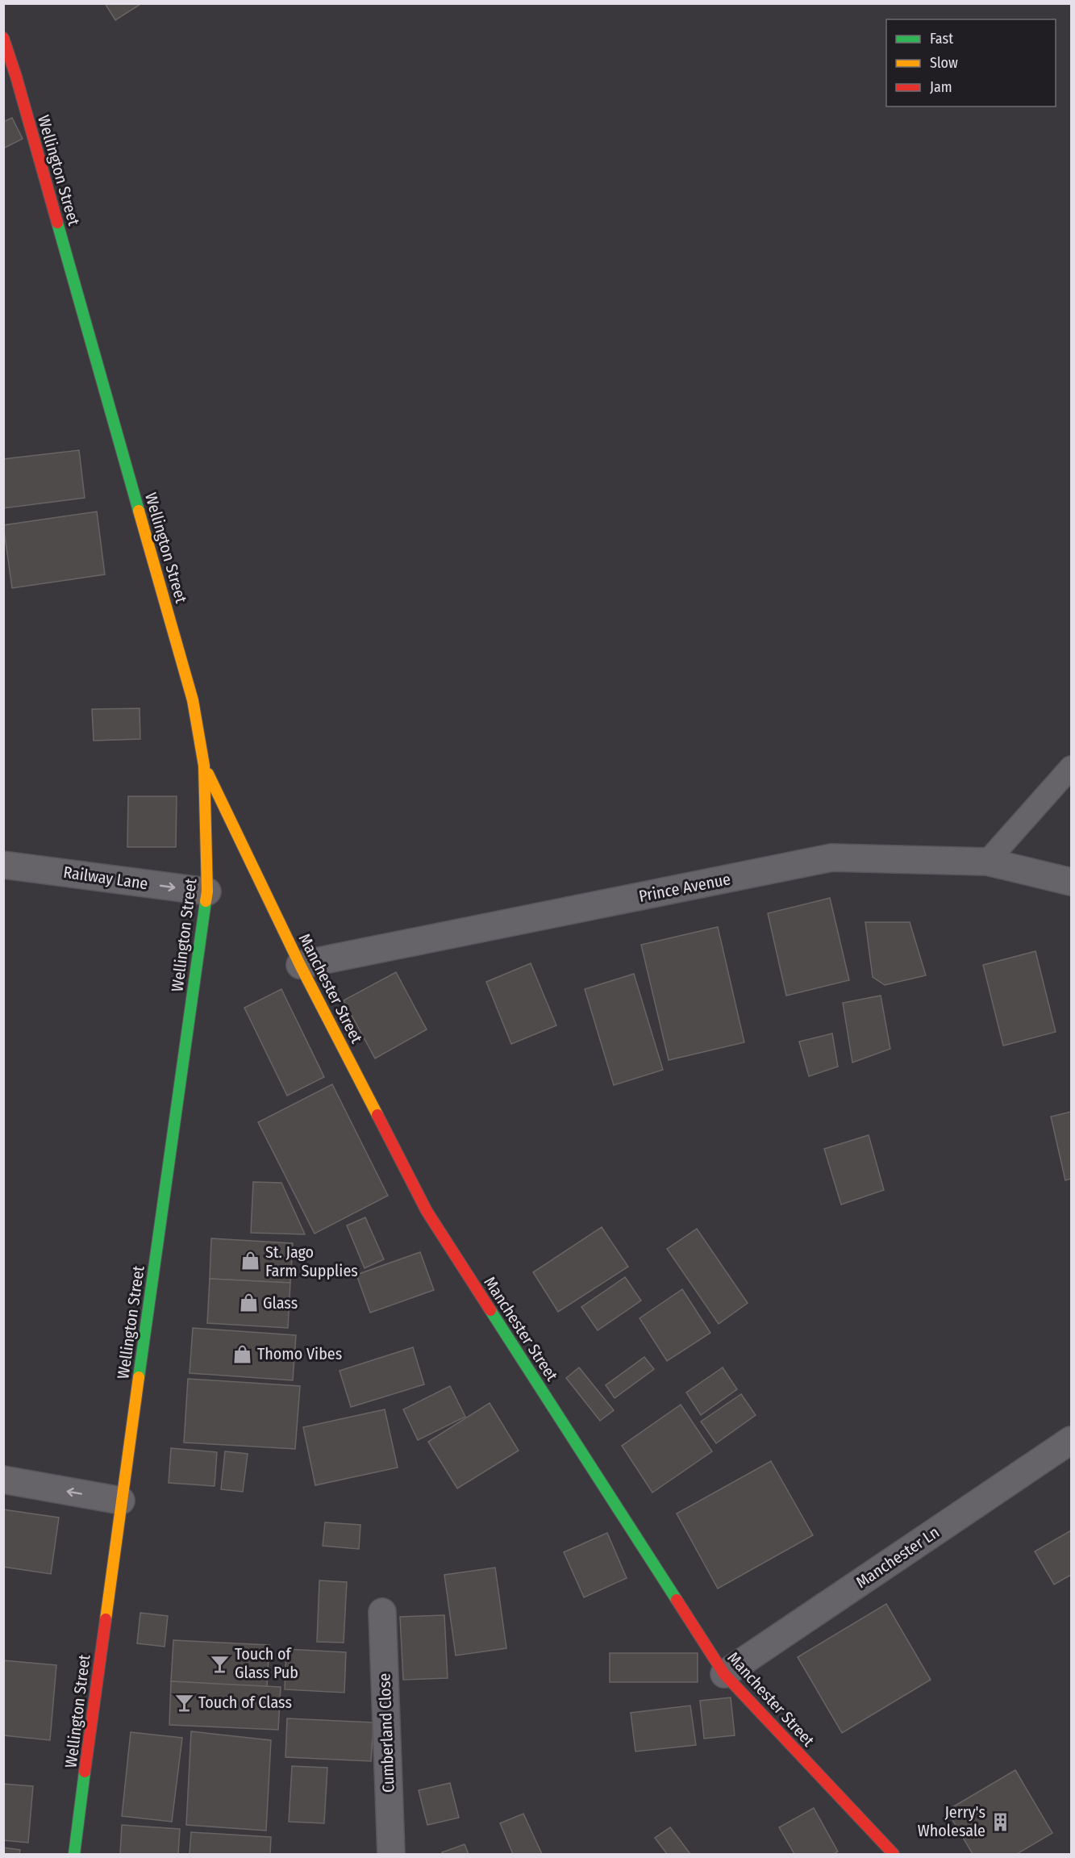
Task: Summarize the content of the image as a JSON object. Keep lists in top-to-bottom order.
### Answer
{
  "streets": {
    "main road": ["Wellington Street", "Manchester Street"],
    "street": [
      "Railway Lane",
      "Prince Avenue",
      "Manchester Ln",
      "Cumberland Close"
    ]
  },
  "crossings": [
    ["Wellington Street", "Railway Lane"],
    ["Wellington Street", "Manchester Street"],
    ["Prince Avenue", "Manchester Street"],
    ["Manchester Street", "Manchester Ln"]
  ],
  "one_way": ["Railway Lane"],
  "places": {
    "shop": ["St. Jago Farm Supplies", "Glass", "Thomo Vibes"],
    "bar": ["Touch of Glass Pub", "Touch of Class"],
    "building": ["Jerry's Wholesale"]
  },
  "legend": ["Fast", "Slow", "Jam"]
}
